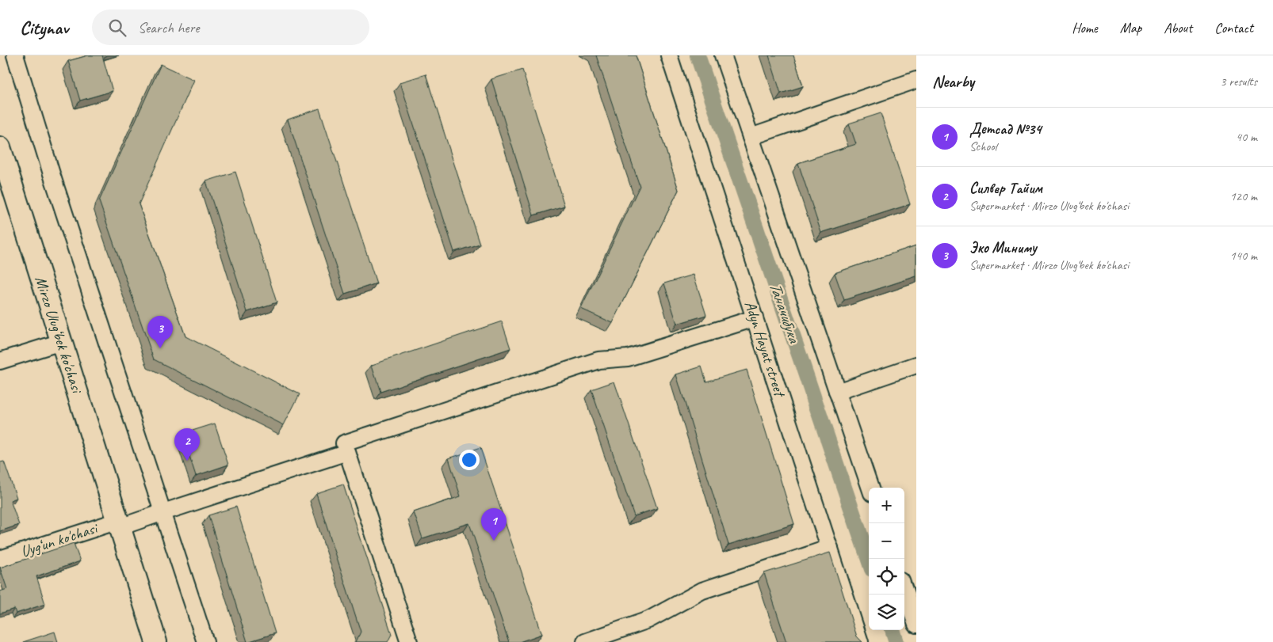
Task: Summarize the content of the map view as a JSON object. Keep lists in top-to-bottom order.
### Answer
{
  "streets": {
    "main road": ["Mirzo Ulug‘bek ko'chasi"],
    "street": ["Adyn Hayat street", "Uyg‘un ko'chasi"]
  },
  "crossings": [
    ["Mirzo Ulug‘bek ko'chasi", "Uyg‘un ko'chasi"]
  ],
  "water": ["Таначибука"],
  "page": {
    "header": "Citynav",
    "search": "Search here",
    "nav": [
      "Home",
      "Map",
      "About",
      "Contact"
    ],
    "heading": ["Nearby", "3 results"],
    "list": [
      {
        "mark": "1",
        "name": "Детсад №34",
        "note": "School",
        "value": "40 m"
      },
      {
        "mark": "2",
        "name": "Силвер Тайим",
        "note": "Supermarket · Mirzo Ulug‘bek ko'chasi",
        "value": "120 m"
      },
      {
        "mark": "3",
        "name": "Эко Миниму",
        "note": "Supermarket · Mirzo Ulug‘bek ko'chasi",
        "value": "140 m"
      }
    ],
    "pins": ["3", "2", "1"],
    "map_buttons": ["+", "−"]
  }
}
